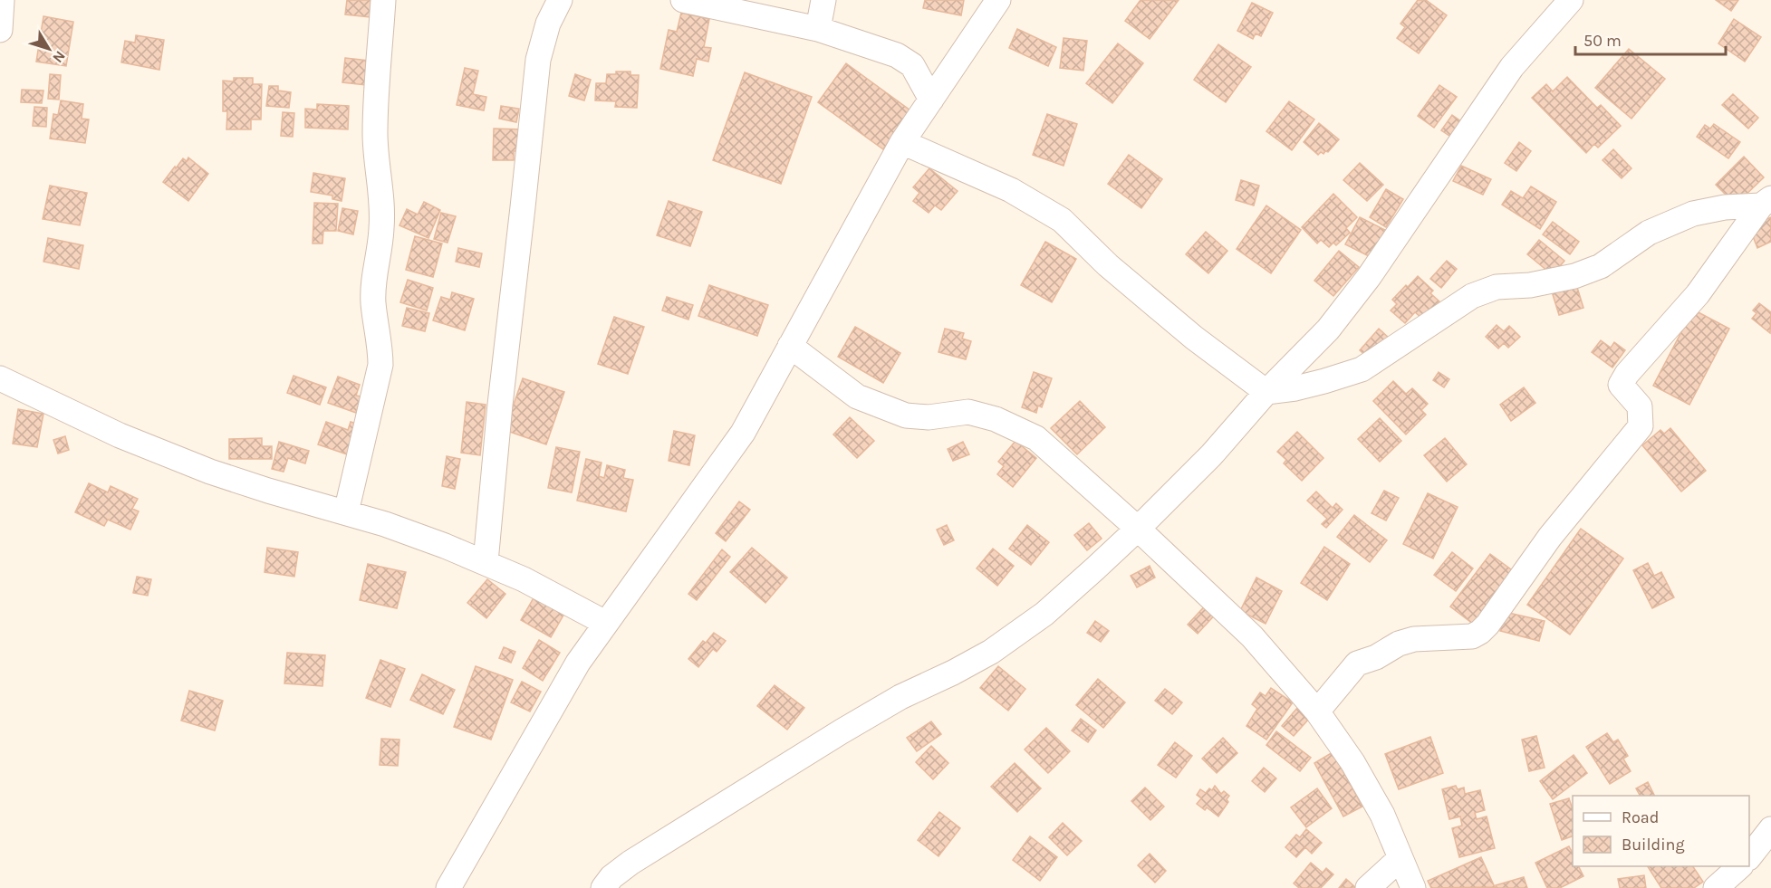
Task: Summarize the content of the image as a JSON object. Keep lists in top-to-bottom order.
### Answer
{
  "legend": ["Road", "Building"],
  "scale_bar": "50 m",
  "north": "bottom right"
}
